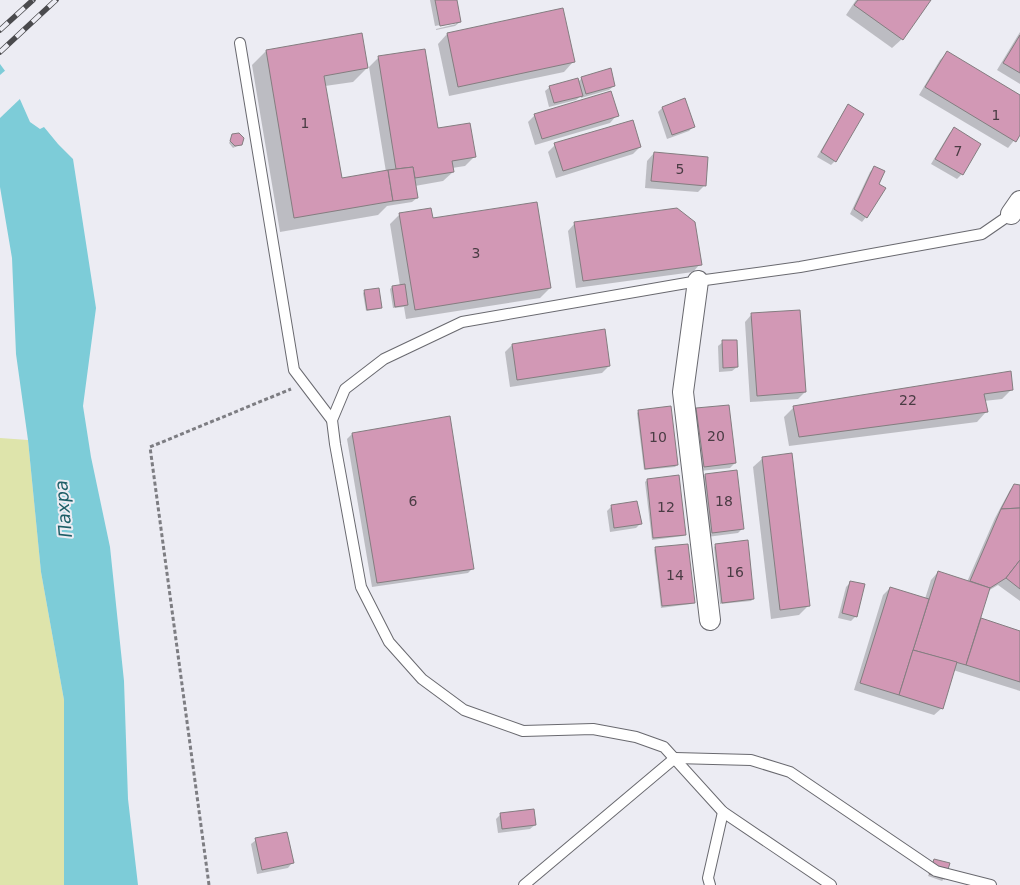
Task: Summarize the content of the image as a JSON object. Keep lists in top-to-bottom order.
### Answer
{
  "water": ["Пахра"],
  "house_numbers": [
    "1",
    "1",
    "7",
    "5",
    "3",
    "22",
    "20",
    "10",
    "6",
    "18",
    "12",
    "16",
    "14"
  ]
}
